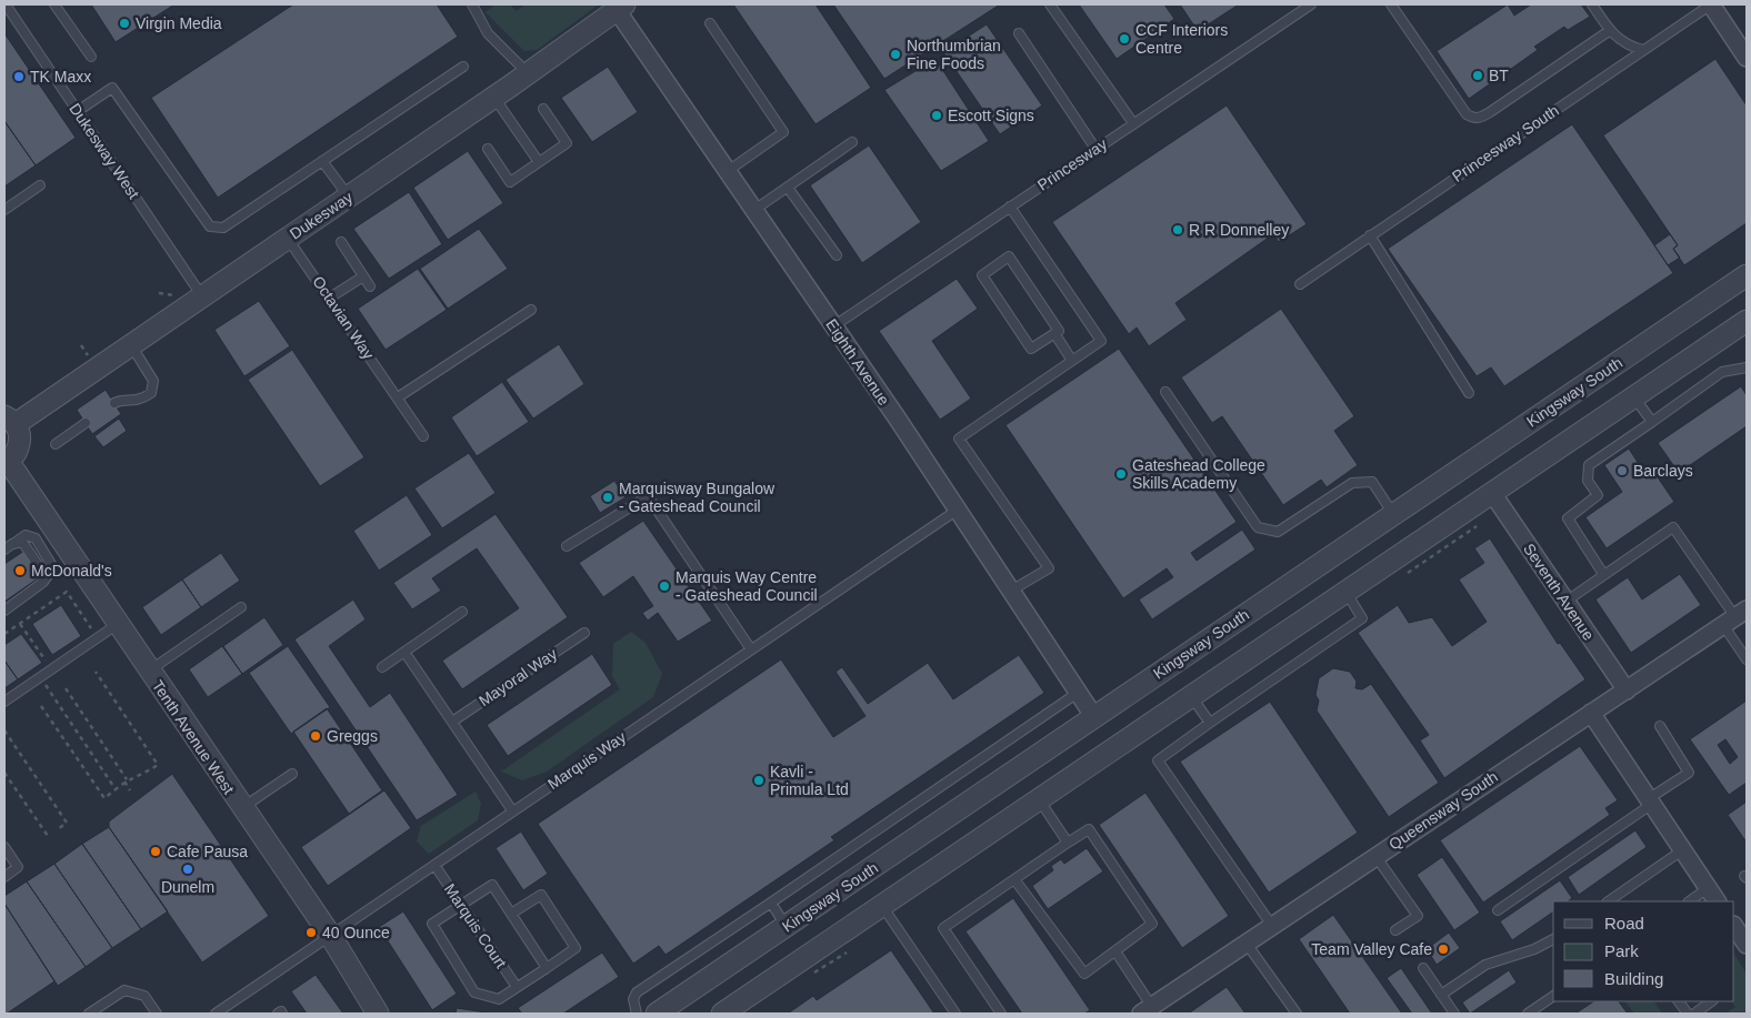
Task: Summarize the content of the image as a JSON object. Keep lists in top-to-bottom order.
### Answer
{
  "streets": {
    "street": [
      "Dukesway",
      "Eighth Avenue",
      "Kingsway South",
      "Seventh Avenue",
      "Tenth Avenue West",
      "Queensway South"
    ],
    "lane": [
      "Princesway South",
      "Dukesway West",
      "Princesway",
      "Octavian Way",
      "Mayoral Way",
      "Marquis Way",
      "Marquis Court"
    ]
  },
  "crossings": [
    ["Dukesway West", "Dukesway"],
    ["Princesway", "Eighth Avenue"],
    ["Dukesway", "Octavian Way"],
    ["Dukesway", "Eighth Avenue"],
    ["Eighth Avenue", "Kingsway South"],
    ["Eighth Avenue", "Marquis Way"],
    ["Seventh Avenue", "Queensway South"],
    ["Tenth Avenue West", "Marquis Way"],
    ["Marquis Way", "Marquis Court"]
  ],
  "places": [
    "Virgin Media",
    "CCF Interiors Centre",
    "Northumbrian Fine Foods",
    "BT",
    "TK Maxx",
    "Escott Signs",
    "R R Donnelley",
    "Barclays",
    "Gateshead College Skills Academy",
    "Marquisway Bungalow - Gateshead Council",
    "McDonald's",
    "Marquis Way Centre - Gateshead Council",
    "Greggs",
    "Kavli - Primula Ltd",
    "Cafe Pausa",
    "Dunelm",
    "40 Ounce",
    "Team Valley Cafe"
  ],
  "legend": ["Road", "Park", "Building"]
}
